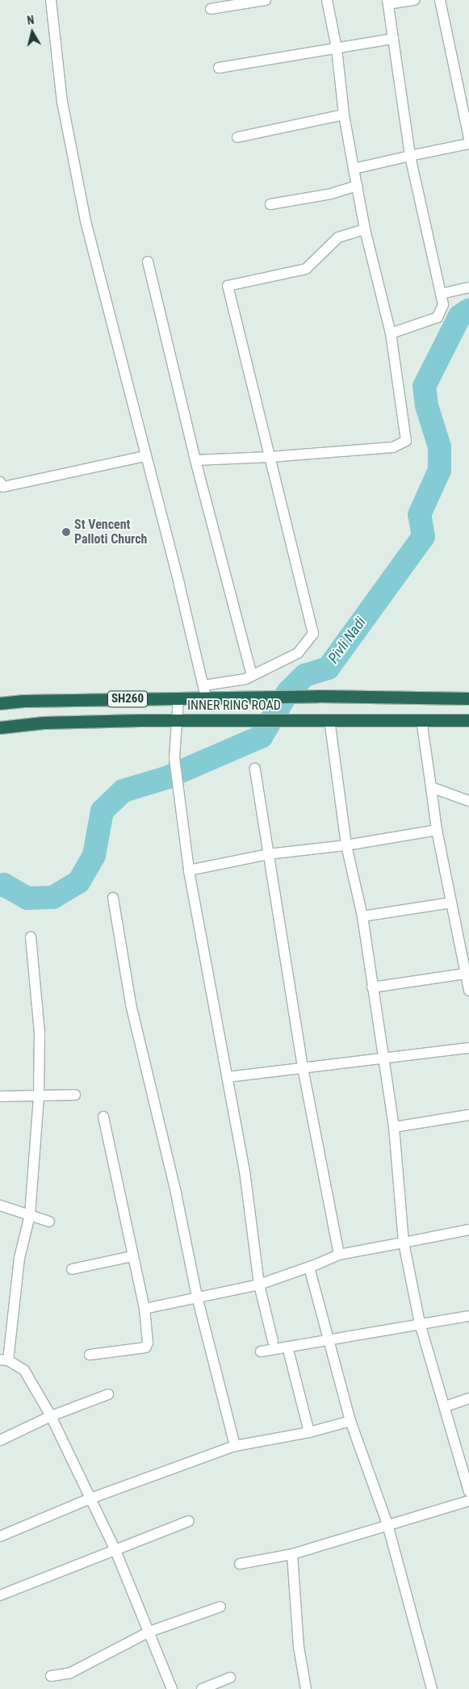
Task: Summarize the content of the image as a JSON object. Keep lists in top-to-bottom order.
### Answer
{
  "streets": {
    "highway": ["SH260", "INNER RING ROAD"]
  },
  "water": ["Pivli Nadi"],
  "places": ["St Vencent Palloti Church"],
  "north": "top"
}
